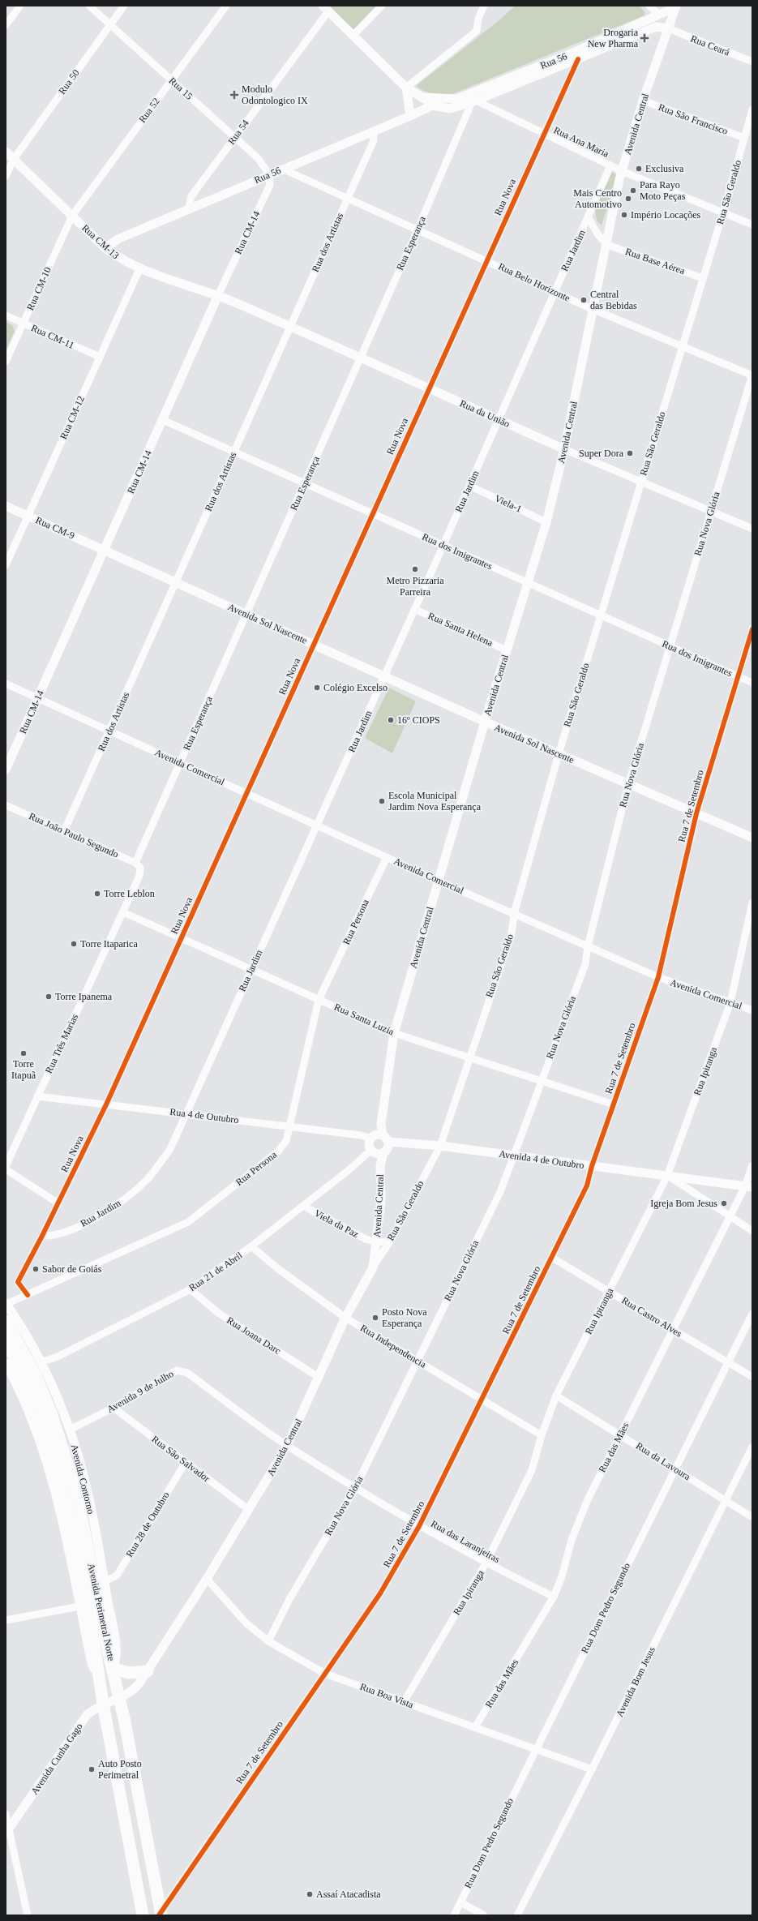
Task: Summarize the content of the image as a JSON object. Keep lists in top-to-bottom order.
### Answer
{
  "streets": {
    "highway": ["Avenida Perimetral Norte"],
    "street": [
      "Rua Ceará",
      "Rua 56",
      "Rua 50",
      "Rua 15",
      "Rua 52",
      "Rua São Francisco",
      "Avenida Central",
      "Rua 54",
      "Rua Ana Maria",
      "Rua São Geraldo",
      "Rua Nova",
      "Rua CM-14",
      "Rua CM-13",
      "Rua dos Artistas",
      "Rua Esperança",
      "Rua Jardim",
      "Rua Base Aérea",
      "Rua Belo Horizonte",
      "Rua CM-10",
      "Rua CM-11",
      "Rua da União",
      "Rua CM-12",
      "Viela-1",
      "Rua Nova Glória",
      "Rua CM-9",
      "Rua dos Imigrantes",
      "Avenida Sol Nascente",
      "Rua Santa Helena",
      "Avenida Comercial",
      "Rua 7 de Setembro",
      "Rua João Paulo Segundo",
      "Rua Persona",
      "Rua Santa Luzia",
      "Rua Três Marias",
      "Rua Ipiranga",
      "Rua 4 de Outubro",
      "Avenida 4 de Outubro",
      "Viela da Paz",
      "Rua 21 de Abril",
      "Rua Castro Alves",
      "Rua Joana Darc",
      "Rua Independencia",
      "Avenida 9 de Julho",
      "Rua das Mães",
      "Rua São Salvador",
      "Rua da Lavoura",
      "Avenida Contorno",
      "Rua 28 de Outubro",
      "Rua das Laranjeiras",
      "Rua Dom Pedro Segundo",
      "Avenida Bom Jesus",
      "Rua Boa Vista",
      "Avenida Cunha Gago"
    ]
  },
  "crossings": [
    ["Rua Ceará", "Rua 56"],
    ["Rua Ceará", "Avenida Central"],
    ["Rua 56", "Rua 15"],
    ["Rua 56", "Avenida Central"],
    ["Rua 56", "Rua 54"],
    ["Rua 56", "Rua Ana Maria"],
    ["Rua 56", "Rua Nova"],
    ["Rua 56", "Rua CM-14"],
    ["Rua 56", "Rua CM-13"],
    ["Rua 56", "Rua dos Artistas"],
    ["Rua 56", "Rua Esperança"],
    ["Rua 56", "Rua Belo Horizonte"],
    ["Rua 50", "Rua 15"],
    ["Rua 50", "Rua CM-13"],
    ["Rua 15", "Rua 52"],
    ["Rua 15", "Rua 54"],
    ["Rua 15", "Rua CM-14"],
    ["Rua 52", "Rua CM-13"],
    ["Rua 52", "Rua CM-10"],
    ["Rua São Francisco", "Avenida Central"],
    ["Rua São Francisco", "Rua São Geraldo"],
    ["Avenida Central", "Rua Ana Maria"],
    ["Avenida Central", "Rua São Geraldo"],
    ["Avenida Central", "Rua Base Aérea"],
    ["Avenida Central", "Rua Belo Horizonte"],
    ["Avenida Central", "Rua da União"],
    ["Avenida Central", "Viela-1"],
    ["Avenida Central", "Rua dos Imigrantes"],
    ["Avenida Central", "Avenida Sol Nascente"],
    ["Avenida Central", "Rua Santa Helena"],
    ["Avenida Central", "Avenida Comercial"],
    ["Avenida Central", "Rua Santa Luzia"],
    ["Avenida Central", "Rua 4 de Outubro"],
    ["Avenida Central", "Avenida 4 de Outubro"],
    ["Avenida Central", "Viela da Paz"],
    ["Avenida Central", "Rua 21 de Abril"],
    ["Avenida Central", "Rua Joana Darc"],
    ["Avenida Central", "Rua Independencia"],
    ["Avenida Central", "Avenida 9 de Julho"],
    ["Avenida Central", "Rua São Salvador"],
    ["Avenida Central", "Rua das Laranjeiras"],
    ["Avenida Central", "Avenida Perimetral Norte"],
    ["Avenida Central", "Rua Boa Vista"],
    ["Avenida Central", "Avenida Cunha Gago"],
    ["Rua Ana Maria", "Rua São Geraldo"],
    ["Rua Ana Maria", "Rua Nova"],
    ["Rua Ana Maria", "Rua Esperança"],
    ["Rua Ana Maria", "Rua Jardim"],
    ["Rua São Geraldo", "Rua Base Aérea"],
    ["Rua São Geraldo", "Rua Belo Horizonte"],
    ["Rua São Geraldo", "Rua da União"],
    ["Rua São Geraldo", "Rua dos Imigrantes"],
    ["Rua São Geraldo", "Avenida Sol Nascente"],
    ["Rua São Geraldo", "Avenida Comercial"],
    ["Rua São Geraldo", "Rua Santa Luzia"],
    ["Rua São Geraldo", "Avenida 4 de Outubro"],
    ["Rua São Geraldo", "Viela da Paz"],
    ["Rua Nova", "Rua Jardim"],
    ["Rua Nova", "Rua Belo Horizonte"],
    ["Rua Nova", "Rua da União"],
    ["Rua Nova", "Rua dos Imigrantes"],
    ["Rua Nova", "Avenida Sol Nascente"],
    ["Rua Nova", "Avenida Comercial"],
    ["Rua Nova", "Rua Persona"],
    ["Rua Nova", "Rua Santa Luzia"],
    ["Rua Nova", "Rua 4 de Outubro"],
    ["Rua CM-14", "Rua CM-13"],
    ["Rua CM-14", "Rua da União"],
    ["Rua CM-14", "Rua CM-9"],
    ["Rua CM-14", "Rua dos Imigrantes"],
    ["Rua CM-14", "Avenida Sol Nascente"],
    ["Rua CM-14", "Avenida Comercial"],
    ["Rua CM-13", "Rua CM-10"],
    ["Rua CM-13", "Rua da União"],
    ["Rua CM-13", "Rua CM-12"],
    ["Rua dos Artistas", "Rua Belo Horizonte"],
    ["Rua dos Artistas", "Rua da União"],
    ["Rua dos Artistas", "Rua dos Imigrantes"],
    ["Rua dos Artistas", "Avenida Sol Nascente"],
    ["Rua dos Artistas", "Avenida Comercial"],
    ["Rua dos Artistas", "Rua João Paulo Segundo"],
    ["Rua Esperança", "Rua Belo Horizonte"],
    ["Rua Esperança", "Rua da União"],
    ["Rua Esperança", "Rua dos Imigrantes"],
    ["Rua Esperança", "Avenida Sol Nascente"],
    ["Rua Esperança", "Avenida Comercial"],
    ["Rua Esperança", "Rua João Paulo Segundo"],
    ["Rua Esperança", "Rua Três Marias"],
    ["Rua Jardim", "Rua Belo Horizonte"],
    ["Rua Jardim", "Rua da União"],
    ["Rua Jardim", "Viela-1"],
    ["Rua Jardim", "Rua dos Imigrantes"],
    ["Rua Jardim", "Avenida Sol Nascente"],
    ["Rua Jardim", "Rua Santa Helena"],
    ["Rua Jardim", "Avenida Comercial"],
    ["Rua Jardim", "Rua Santa Luzia"],
    ["Rua Jardim", "Rua 4 de Outubro"],
    ["Rua Belo Horizonte", "Rua Nova Glória"],
    ["Rua CM-10", "Rua CM-11"],
    ["Rua CM-11", "Rua CM-12"],
    ["Rua da União", "Rua Nova Glória"],
    ["Rua CM-12", "Rua CM-9"],
    ["Rua Nova Glória", "Rua dos Imigrantes"],
    ["Rua Nova Glória", "Avenida Sol Nascente"],
    ["Rua Nova Glória", "Avenida Comercial"],
    ["Rua Nova Glória", "Rua Santa Luzia"],
    ["Rua Nova Glória", "Avenida 4 de Outubro"],
    ["Rua Nova Glória", "Rua Independencia"],
    ["Rua Nova Glória", "Rua das Laranjeiras"],
    ["Rua Nova Glória", "Rua Boa Vista"],
    ["Rua CM-9", "Avenida Sol Nascente"],
    ["Rua dos Imigrantes", "Rua 7 de Setembro"],
    ["Avenida Sol Nascente", "Rua 7 de Setembro"],
    ["Avenida Comercial", "Rua 7 de Setembro"],
    ["Avenida Comercial", "Rua Persona"],
    ["Avenida Comercial", "Rua Ipiranga"],
    ["Rua 7 de Setembro", "Rua Santa Luzia"],
    ["Rua 7 de Setembro", "Avenida 4 de Outubro"],
    ["Rua 7 de Setembro", "Rua Castro Alves"],
    ["Rua 7 de Setembro", "Rua Independencia"],
    ["Rua 7 de Setembro", "Rua das Laranjeiras"],
    ["Rua 7 de Setembro", "Avenida Perimetral Norte"],
    ["Rua 7 de Setembro", "Rua Boa Vista"],
    ["Rua João Paulo Segundo", "Rua Três Marias"],
    ["Rua Persona", "Rua Santa Luzia"],
    ["Rua Persona", "Rua 4 de Outubro"],
    ["Rua Persona", "Avenida Contorno"],
    ["Rua Santa Luzia", "Rua Três Marias"],
    ["Rua Três Marias", "Rua 4 de Outubro"],
    ["Rua Ipiranga", "Avenida 4 de Outubro"],
    ["Rua Ipiranga", "Rua Castro Alves"],
    ["Rua Ipiranga", "Rua Independencia"],
    ["Rua Ipiranga", "Rua da Lavoura"],
    ["Rua Ipiranga", "Rua das Laranjeiras"],
    ["Rua Ipiranga", "Rua Boa Vista"],
    ["Rua 4 de Outubro", "Avenida 4 de Outubro"],
    ["Avenida 4 de Outubro", "Rua das Mães"],
    ["Viela da Paz", "Rua 21 de Abril"],
    ["Rua 21 de Abril", "Rua Joana Darc"],
    ["Rua 21 de Abril", "Rua Independencia"],
    ["Rua 21 de Abril", "Avenida Contorno"],
    ["Rua Castro Alves", "Rua das Mães"],
    ["Rua Castro Alves", "Rua Dom Pedro Segundo"],
    ["Avenida 9 de Julho", "Rua São Salvador"],
    ["Avenida 9 de Julho", "Avenida Contorno"],
    ["Avenida 9 de Julho", "Rua das Laranjeiras"],
    ["Rua das Mães", "Rua da Lavoura"],
    ["Rua das Mães", "Rua das Laranjeiras"],
    ["Rua das Mães", "Rua Boa Vista"],
    ["Rua São Salvador", "Rua 28 de Outubro"],
    ["Rua da Lavoura", "Rua Dom Pedro Segundo"],
    ["Rua da Lavoura", "Avenida Bom Jesus"],
    ["Avenida Contorno", "Rua 28 de Outubro"],
    ["Avenida Contorno", "Avenida Perimetral Norte"],
    ["Rua Dom Pedro Segundo", "Rua Boa Vista"],
    ["Avenida Perimetral Norte", "Avenida Cunha Gago"],
    ["Avenida Bom Jesus", "Rua Boa Vista"]
  ],
  "places": {
    "health": ["Drogaria New Pharma", "Modulo Odontologico IX"],
    "other": [
      "Exclusiva",
      "Para Rayo Moto Peças",
      "Mais Centro Automotivo",
      "Império Locações",
      "Central das Bebidas",
      "Super Dora",
      "Metro Pizzaria Parreira",
      "Colégio Excelso",
      "16º CIOPS",
      "Escola Municipal Jardim Nova Esperança",
      "Torre Leblon",
      "Torre Itaparica",
      "Torre Ipanema",
      "Torre Itapuã",
      "Igreja Bom Jesus",
      "Sabor de Goiás",
      "Posto Nova Esperança",
      "Auto Posto Perimetral",
      "Assaí Atacadista"
    ]
  }
}
